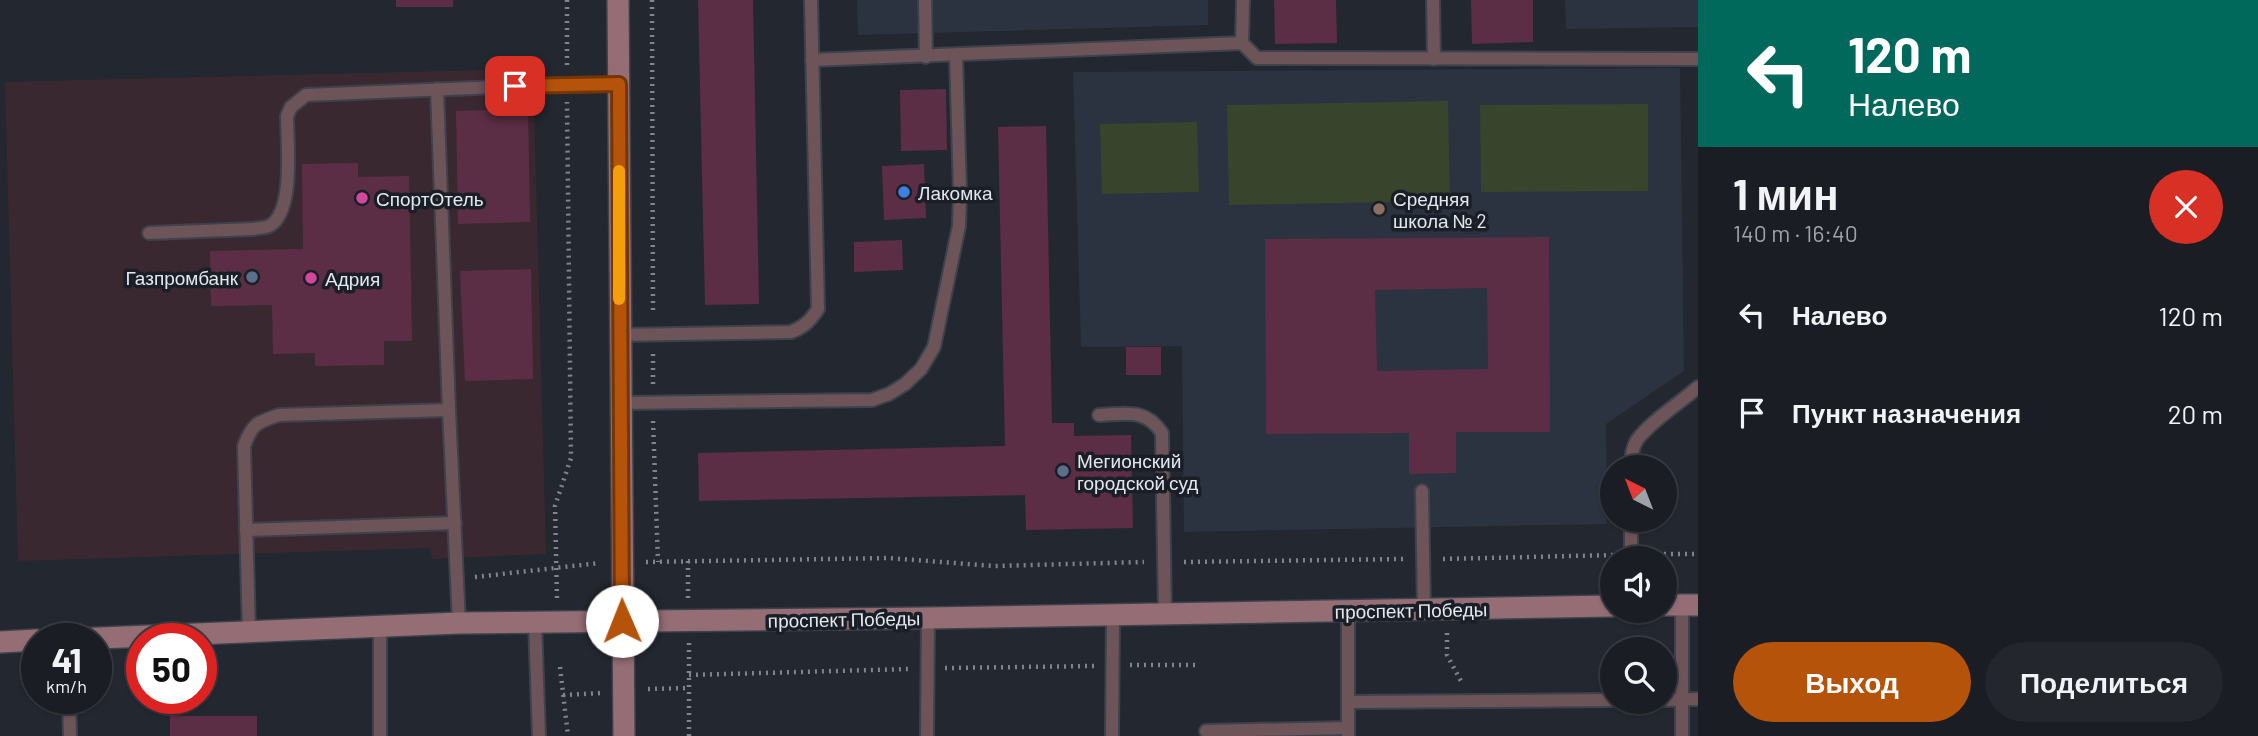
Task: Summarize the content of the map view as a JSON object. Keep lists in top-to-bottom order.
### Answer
{
  "streets": {
    "street": ["проспект Победы"]
  },
  "places": [
    "Лакомка",
    "СпортОтель",
    "Средняя школа № 2",
    "Газпромбанк",
    "Адрия",
    "Мегионский городской суд"
  ],
  "north": "top left",
  "page": {
    "turn": ["120 m", "Налево"],
    "heading": ["1 мин", "140 m · 16:40"],
    "list": [
      {
        "name": "Налево",
        "value": "120 m"
      },
      {
        "name": "Пункт назначения",
        "value": "20 m"
      }
    ],
    "speed": "41 km/h",
    "limit": "50",
    "buttons": ["Выход", "Поделиться"]
  }
}
